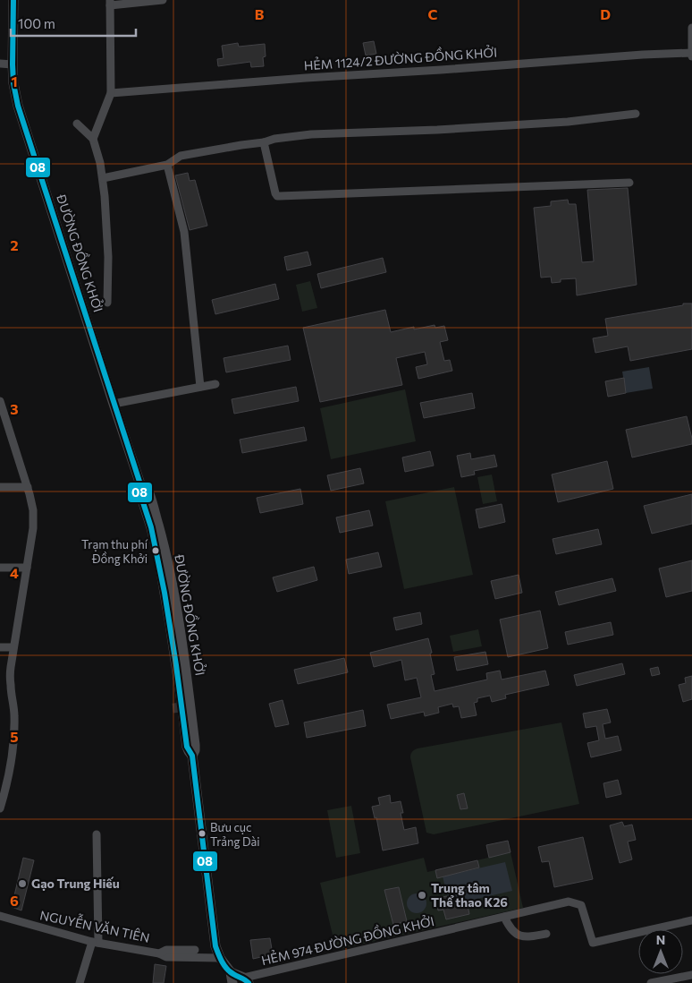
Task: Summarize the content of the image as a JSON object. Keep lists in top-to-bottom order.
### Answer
{
  "streets": {
    "main road": ["ĐƯỜNG ĐỒNG KHỞI"],
    "street": ["HẺM 1124/2 ĐƯỜNG ĐỒNG KHỞI", "NGUYỄN VĂN TIÊN", "HẺM 974 ĐƯỜNG ĐỒNG KHỞI"]
  },
  "crossings": [
    ["ĐƯỜNG ĐỒNG KHỞI", "NGUYỄN VĂN TIÊN"],
    ["ĐƯỜNG ĐỒNG KHỞI", "HẺM 974 ĐƯỜNG ĐỒNG KHỞI"]
  ],
  "places": [
    "Trạm thu phí Đồng Khởi",
    "Bưu cục Trảng Dài",
    "Gạo Trung Hiếu",
    "Trung tâm Thể thao K26"
  ],
  "lines": ["transit line 08"],
  "scale_bar": "100 m",
  "north": "top",
  "grid": {
    "columns": ["B", "C", "D"],
    "rows": [
      "1",
      "2",
      "3",
      "4",
      "5",
      "6"
    ]
  }
}
